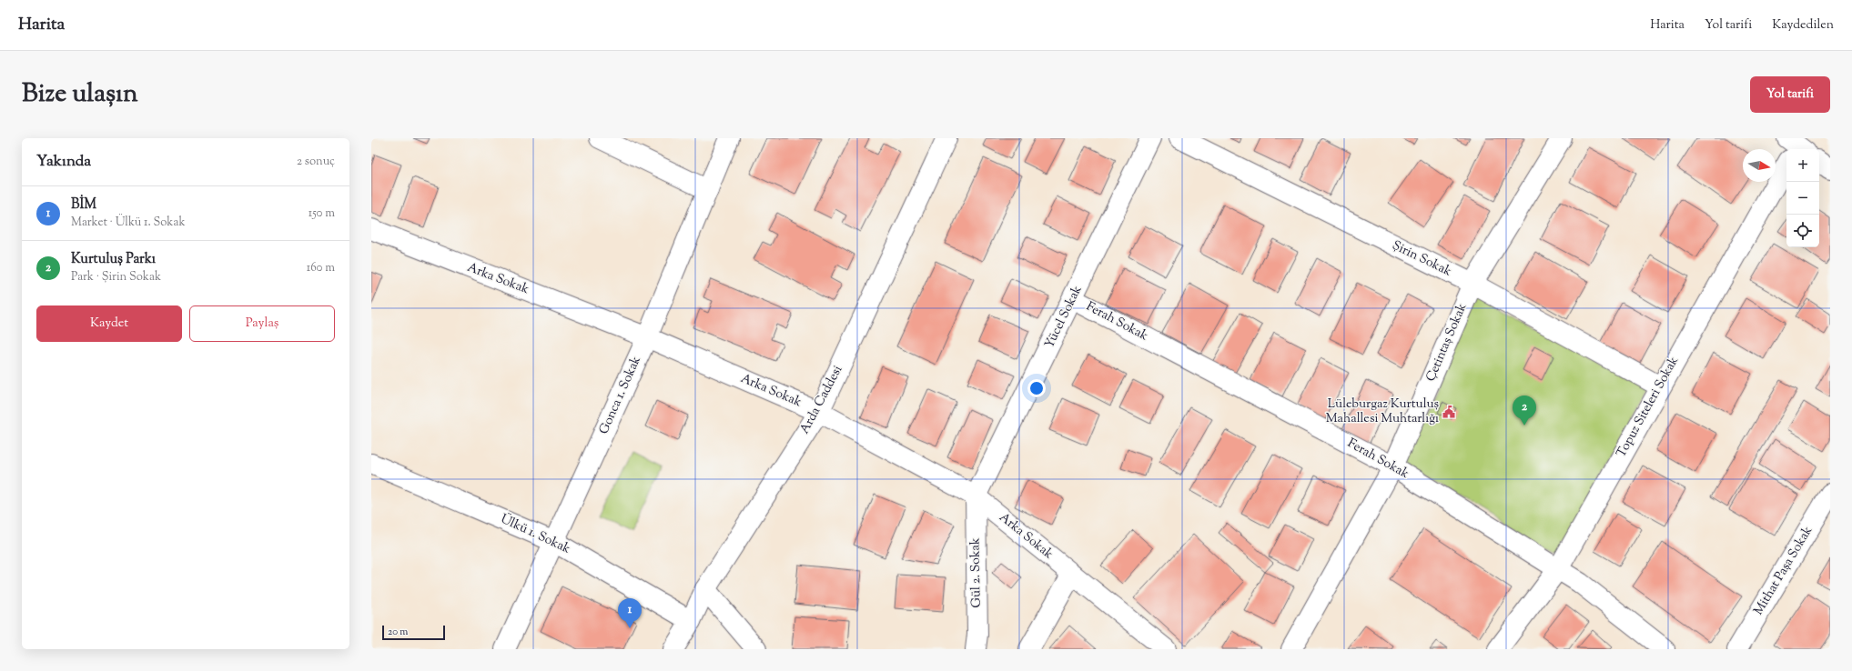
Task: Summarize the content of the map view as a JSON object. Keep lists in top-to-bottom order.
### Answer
{
  "streets": {
    "street": [
      "Şirin Sokak",
      "Arka Sokak",
      "Yücel Sokak",
      "Ferah Sokak",
      "Çetintaş Sokak",
      "Gonca 1. Sokak",
      "Arda Caddesi",
      "Topuz Siteleri Sokak",
      "Ülkü 1. Sokak",
      "Mithat Paşa Sokak",
      "Gül 2. Sokak"
    ]
  },
  "crossings": [
    ["Şirin Sokak", "Çetintaş Sokak"],
    ["Şirin Sokak", "Topuz Siteleri Sokak"],
    ["Arka Sokak", "Yücel Sokak"],
    ["Arka Sokak", "Gonca 1. Sokak"],
    ["Arka Sokak", "Arda Caddesi"],
    ["Arka Sokak", "Gül 2. Sokak"],
    ["Yücel Sokak", "Ferah Sokak"],
    ["Yücel Sokak", "Gül 2. Sokak"],
    ["Ferah Sokak", "Çetintaş Sokak"],
    ["Ferah Sokak", "Topuz Siteleri Sokak"],
    ["Gonca 1. Sokak", "Ülkü 1. Sokak"],
    ["Arda Caddesi", "Ülkü 1. Sokak"]
  ],
  "places": {
    "public building": ["Lüleburgaz Kurtuluş Mahallesi Muhtarlığı"]
  },
  "scale_bar": "20 m",
  "north": "right",
  "page": {
    "header": "Harita",
    "nav": ["Harita", "Yol tarifi", "Kaydedilen"],
    "title": "Bize ulaşın",
    "buttons": [
      "Yol tarifi",
      ["Kaydet", "Paylaş"]
    ],
    "heading": ["Yakında", "2 sonuç"],
    "map_buttons": ["+", "−"],
    "list": [
      {
        "mark": "1",
        "name": "BİM",
        "note": "Market · Ülkü 1. Sokak",
        "value": "150 m"
      },
      {
        "mark": "2",
        "name": "Kurtuluş Parkı",
        "note": "Park · Şirin Sokak",
        "value": "160 m"
      }
    ],
    "pins": ["2", "1"],
    "scale": "20 m"
  }
}
